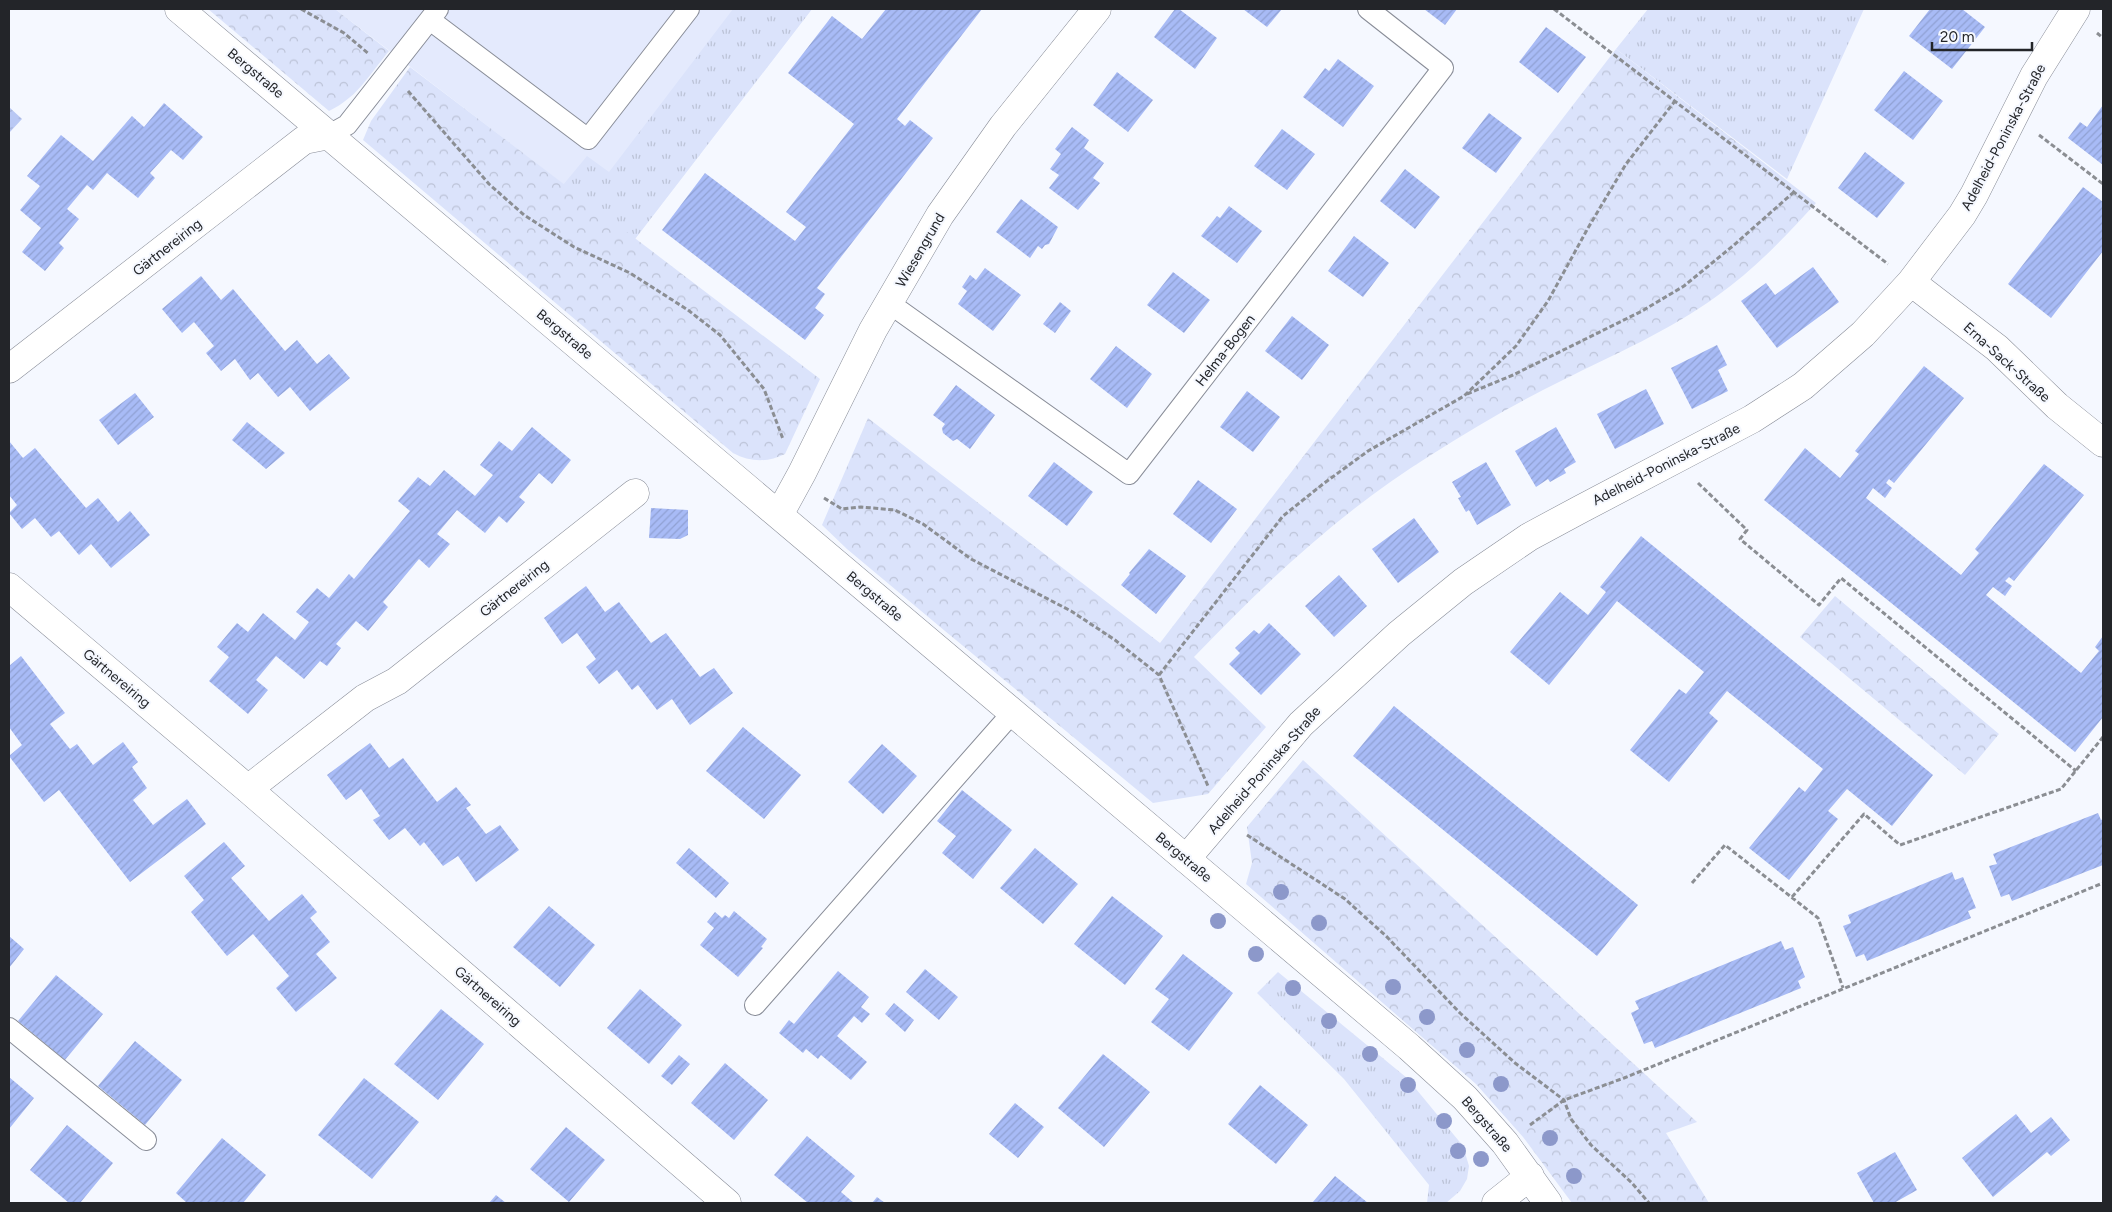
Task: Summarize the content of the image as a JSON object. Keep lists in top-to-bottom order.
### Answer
{
  "streets": {
    "street": [
      "Bergstraße",
      "Adelheid-Poninska-Straße",
      "Gärtnereiring",
      "Wiesengrund",
      "Erna-Sack-Straße"
    ],
    "lane": ["Helma-Bogen"]
  },
  "crossings": [
    ["Bergstraße", "Adelheid-Poninska-Straße"],
    ["Bergstraße", "Gärtnereiring"],
    ["Bergstraße", "Wiesengrund"],
    ["Adelheid-Poninska-Straße", "Erna-Sack-Straße"],
    ["Wiesengrund", "Helma-Bogen"]
  ],
  "scale_bar": "20 m"
}
